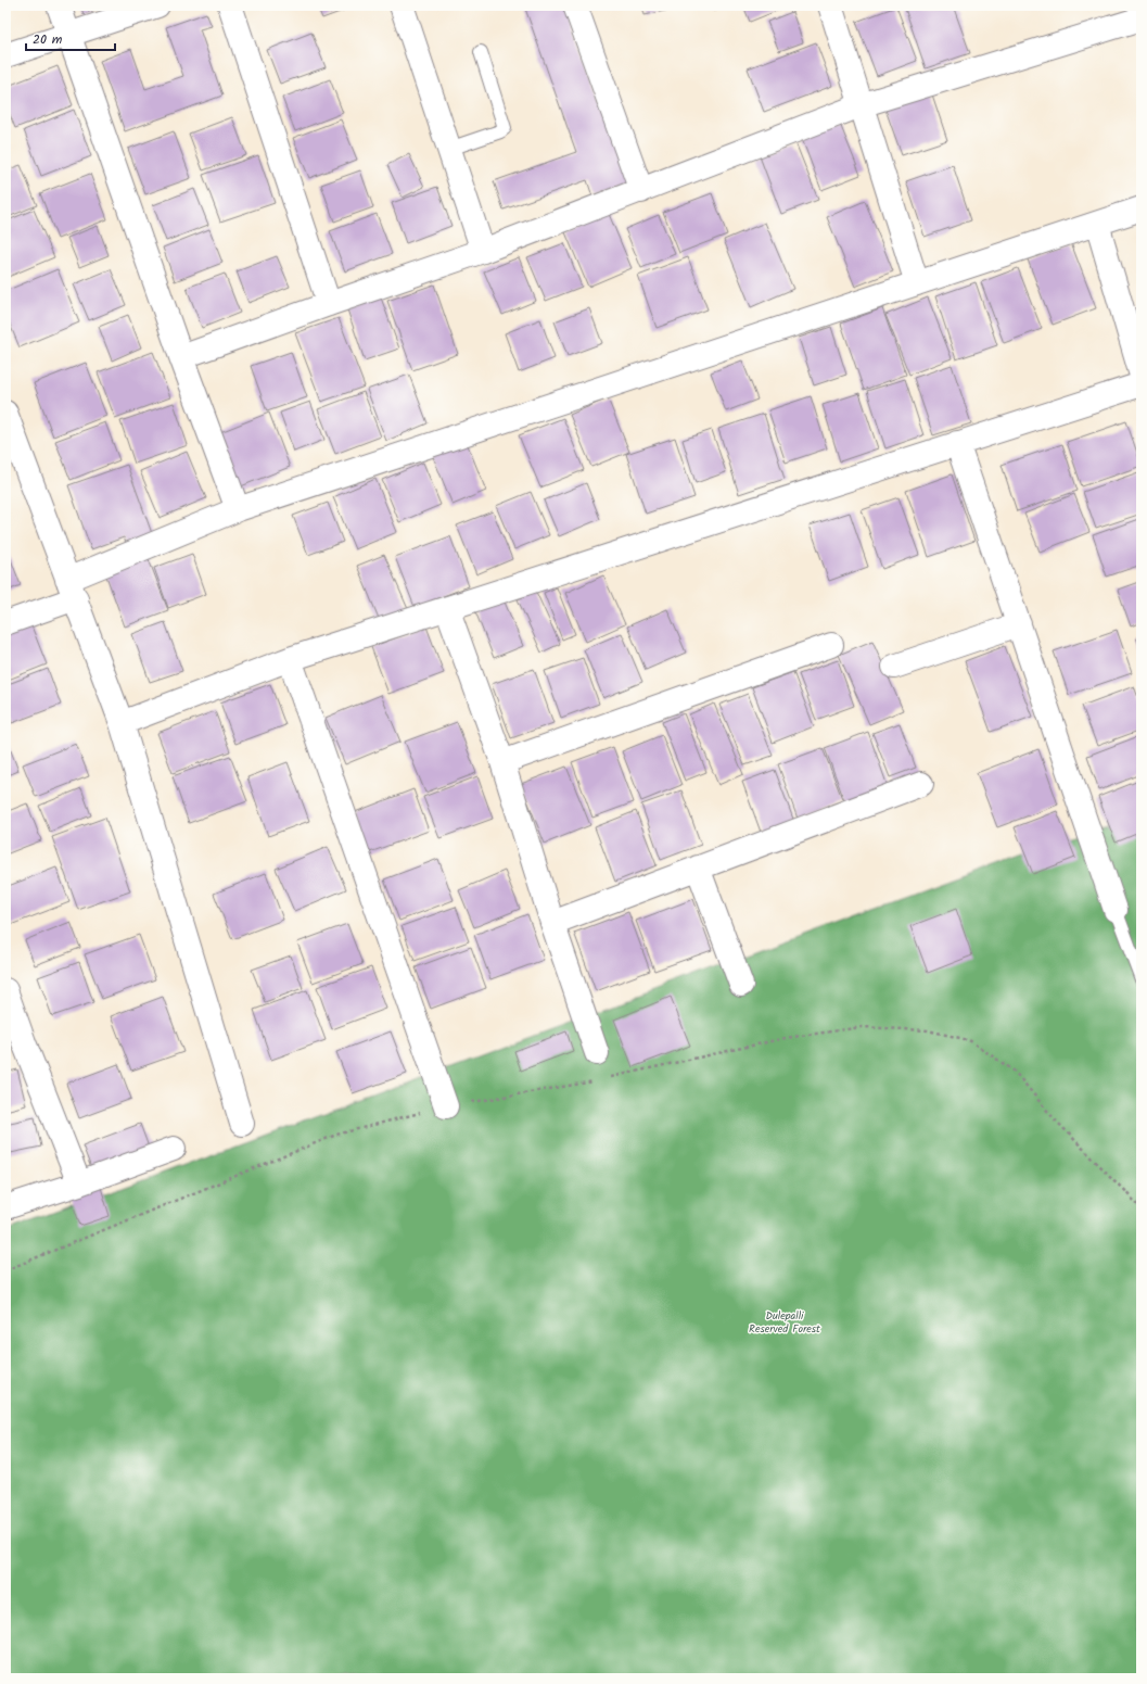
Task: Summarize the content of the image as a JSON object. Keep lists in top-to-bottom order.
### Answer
{
  "parks": ["Dulepalli Reserved Forest"],
  "scale_bar": "20 m"
}
